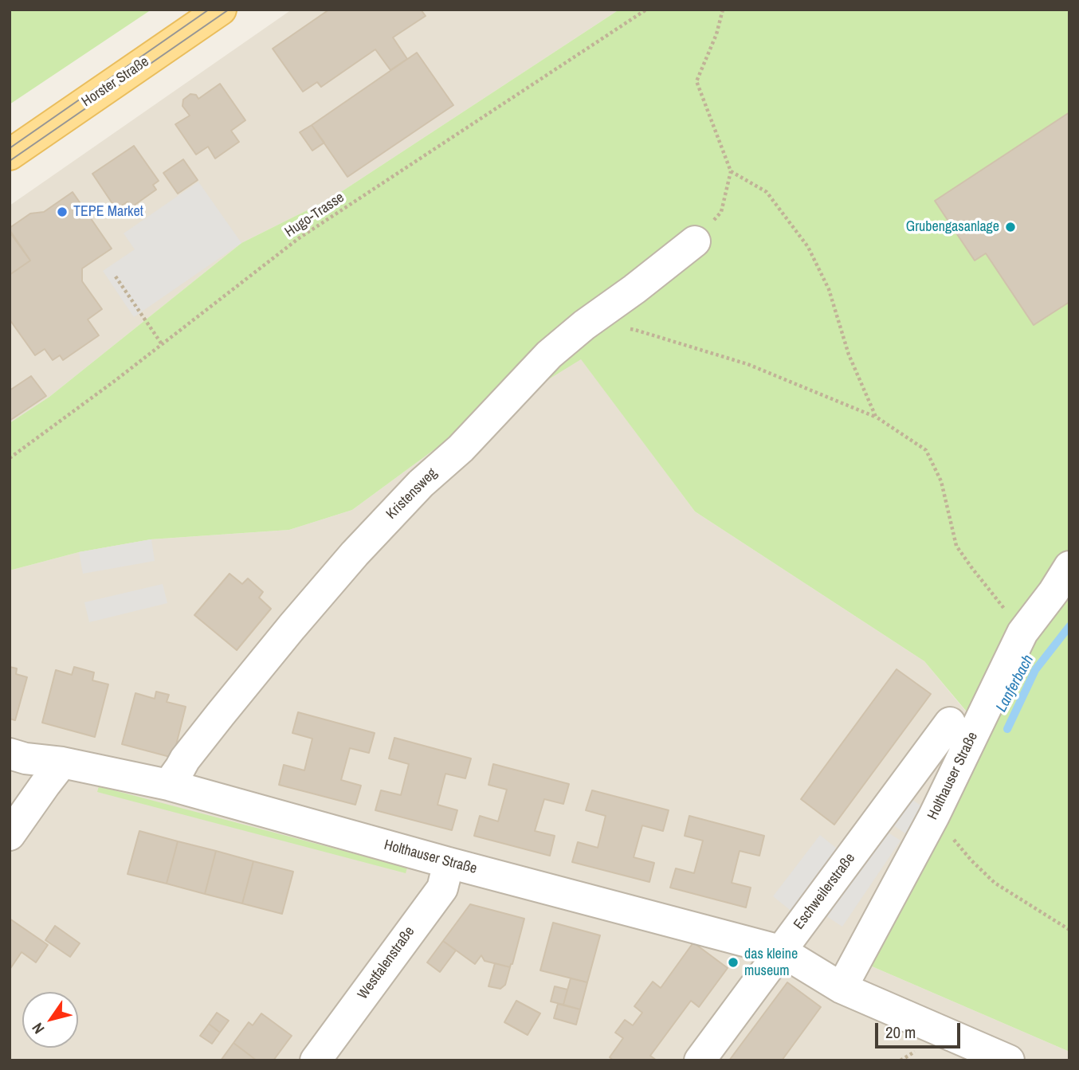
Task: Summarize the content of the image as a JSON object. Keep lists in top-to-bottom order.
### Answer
{
  "streets": {
    "main road": ["Horster Straße"],
    "street": [
      "Kristensweg",
      "Holthauser Straße",
      "Eschweilerstraße",
      "Westfalenstraße"
    ],
    "path": ["Hugo-Trasse"]
  },
  "crossings": [
    ["Kristensweg", "Holthauser Straße"],
    ["Holthauser Straße", "Eschweilerstraße"],
    ["Holthauser Straße", "Westfalenstraße"]
  ],
  "water": ["Lanferbach"],
  "places": ["TEPE Market", "Grubengasanlage", "das kleine museum"],
  "scale_bar": "20 m",
  "north": "bottom left"
}
